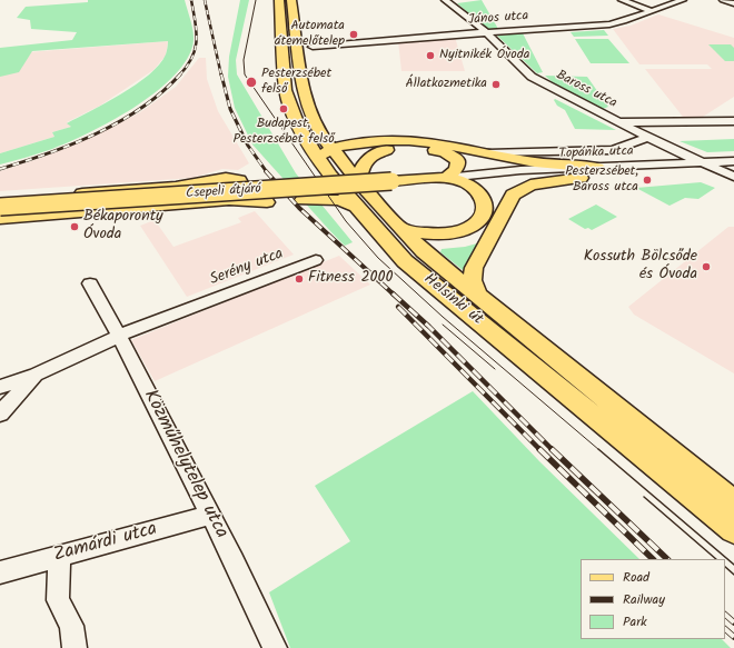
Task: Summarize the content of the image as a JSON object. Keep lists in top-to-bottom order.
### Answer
{
  "streets": {
    "main road": ["Csepeli átjáró", "Helsinki út"],
    "street": [
      "János utca",
      "Baross utca",
      "Topánka utca",
      "Serény utca",
      "Közműhelytelep utca",
      "Zamárdi utca"
    ]
  },
  "crossings": [
    ["János utca", "Baross utca"],
    ["Baross utca", "Topánka utca"],
    ["Topánka utca", "Csepeli átjáró"],
    ["Csepeli átjáró", "Helsinki út"],
    ["Serény utca", "Közműhelytelep utca"],
    ["Közműhelytelep utca", "Zamárdi utca"]
  ],
  "places": [
    "Automata átemelőtelep",
    "Nyitnikék Óvoda",
    "Pesterzsébet felső",
    "Állatkozmetika",
    "Budapest, Pesterzsébet felső",
    "Pesterzsébet, Baross utca",
    "Békaporonty Óvoda",
    "Kossuth Bölcsőde és Óvoda",
    "Fitness 2000"
  ],
  "legend": ["Road", "Railway", "Park"]
}
